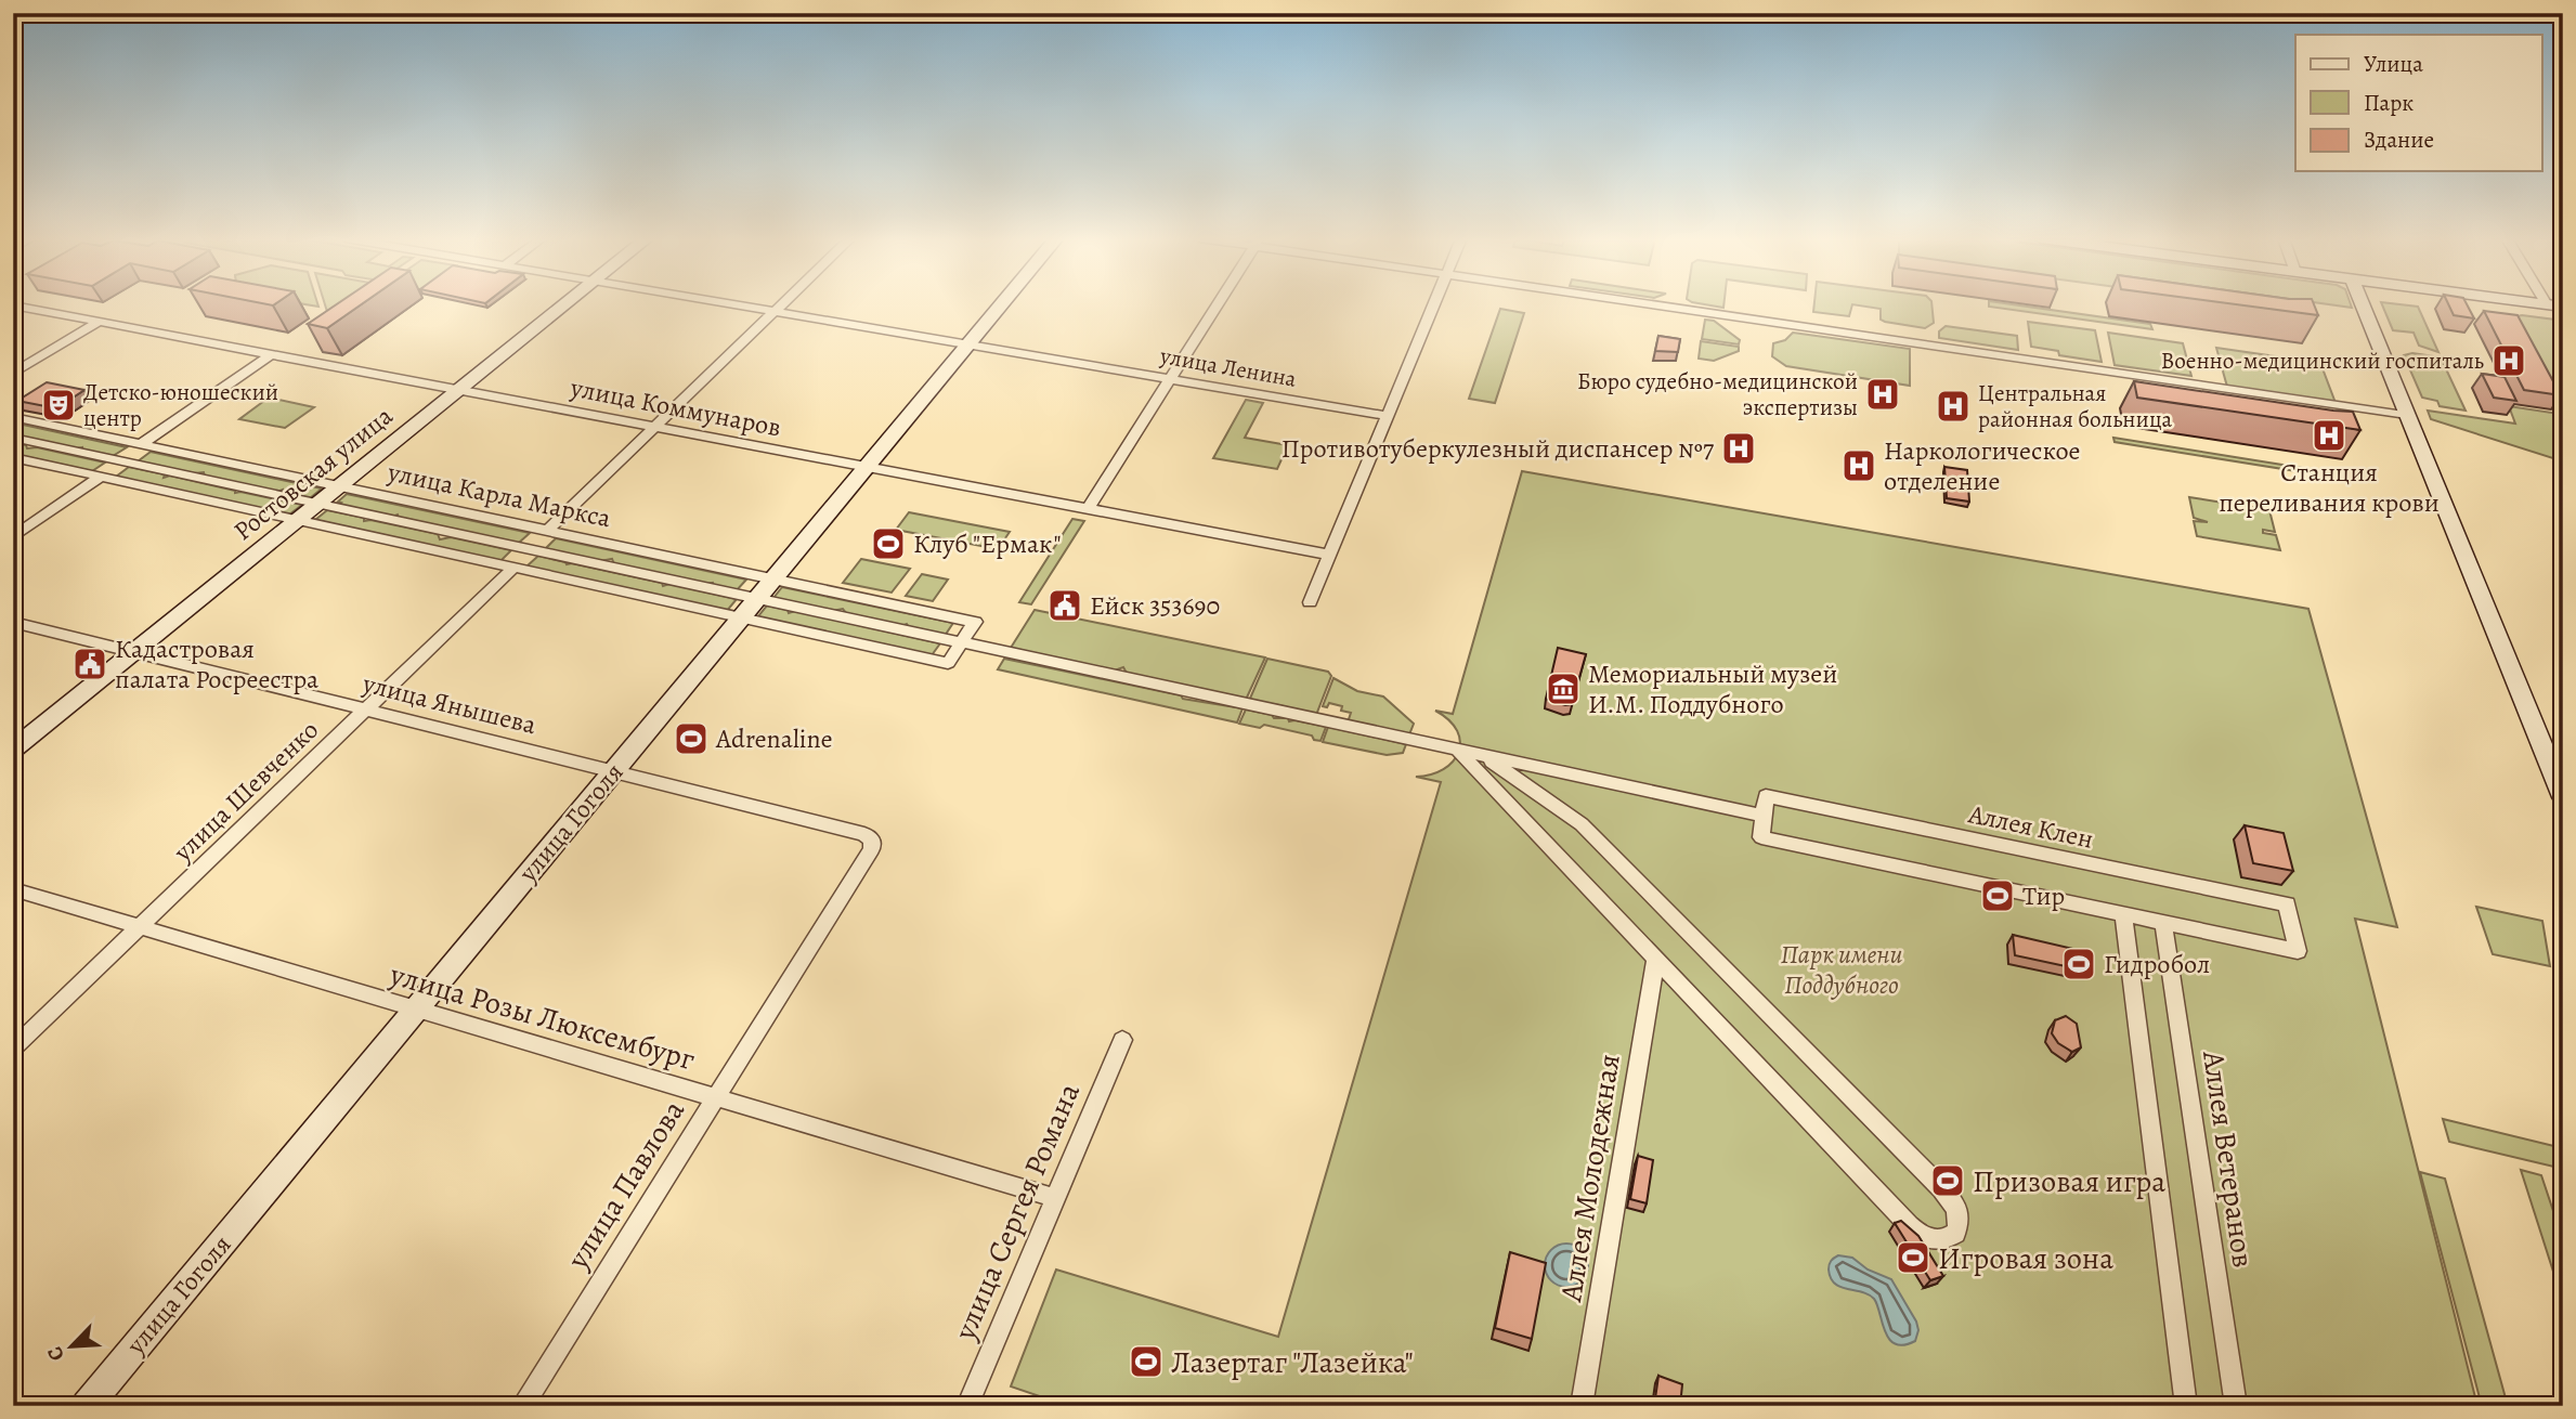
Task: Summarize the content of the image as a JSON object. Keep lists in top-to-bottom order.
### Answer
{
  "streets": {
    "street": [
      "улица Ленина",
      "улица Коммунаров",
      "Ростовская улица",
      "улица Карла Маркса",
      "улица Янышева",
      "улица Шевченко",
      "улица Гоголя",
      "Аллея Клен",
      "улица Розы Люксембург",
      "Аллея Ветеранов",
      "Аллея Молодежная",
      "улица Павлова",
      "улица Сергея Романа"
    ]
  },
  "crossings": [
    ["улица Ленина", "улица Гоголя"],
    ["улица Коммунаров", "Ростовская улица"],
    ["улица Коммунаров", "улица Гоголя"],
    ["Ростовская улица", "улица Карла Маркса"],
    ["Ростовская улица", "улица Янышева"],
    ["улица Карла Маркса", "улица Гоголя"],
    ["улица Янышева", "улица Шевченко"],
    ["улица Янышева", "улица Гоголя"],
    ["улица Янышева", "улица Павлова"],
    ["улица Шевченко", "улица Розы Люксембург"],
    ["улица Гоголя", "улица Розы Люксембург"],
    ["Аллея Клен", "Аллея Ветеранов"],
    ["улица Розы Люксембург", "улица Павлова"],
    ["улица Розы Люксембург", "улица Сергея Романа"]
  ],
  "parks": ["Парк имени Поддубного"],
  "places": {
    "hospital": [
      "Военно-медицинский госпиталь",
      "Бюро судебно-медицинской экспертизы",
      "Центральная районная больница",
      "Станция переливания крови",
      "Противотуберкулезный диспансер №7",
      "Наркологическое отделение"
    ],
    "theatre": ["Детско-юношеский центр"],
    "sports": [
      "Клуб \"Ермак\"",
      "Аdrenaline",
      "Тир",
      "Гидробол",
      "Призовая игра",
      "Игровая зона",
      "Лазертаг \"Лазейка\""
    ],
    "public building": ["Ейск 353690", "Кадастровая палата Росреестра"],
    "museum": ["Мемориальный музей И.М. Поддубного"]
  },
  "legend": ["Улица", "Парк", "Здание"],
  "north": "bottom left"
}
